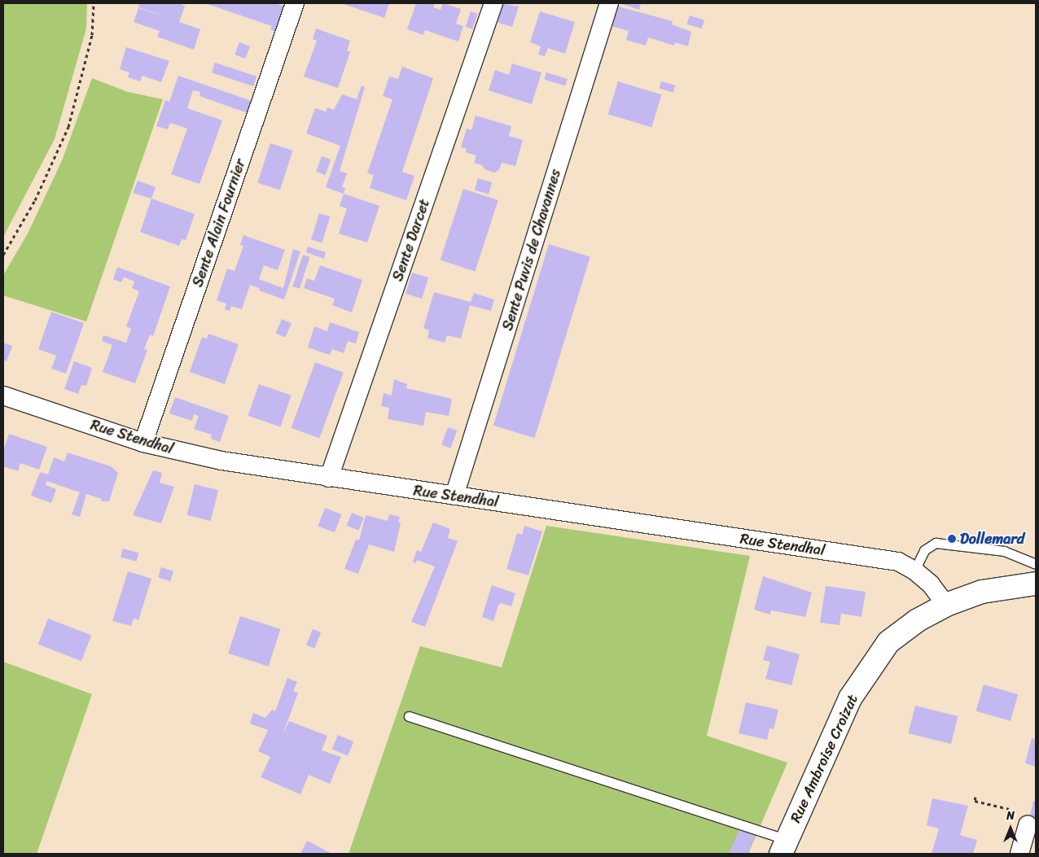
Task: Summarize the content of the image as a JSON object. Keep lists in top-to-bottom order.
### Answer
{
  "streets": {
    "street": [
      "Sente Alain Fournier",
      "Sente Darcet",
      "Sente Puvis de Chavannes",
      "Rue Stendhal",
      "Rue Ambroise Croizat"
    ]
  },
  "crossings": [
    ["Sente Alain Fournier", "Rue Stendhal"],
    ["Sente Darcet", "Rue Stendhal"],
    ["Sente Puvis de Chavannes", "Rue Stendhal"],
    ["Rue Stendhal", "Rue Ambroise Croizat"]
  ],
  "places": ["Dollemard"],
  "north": "top"
}
